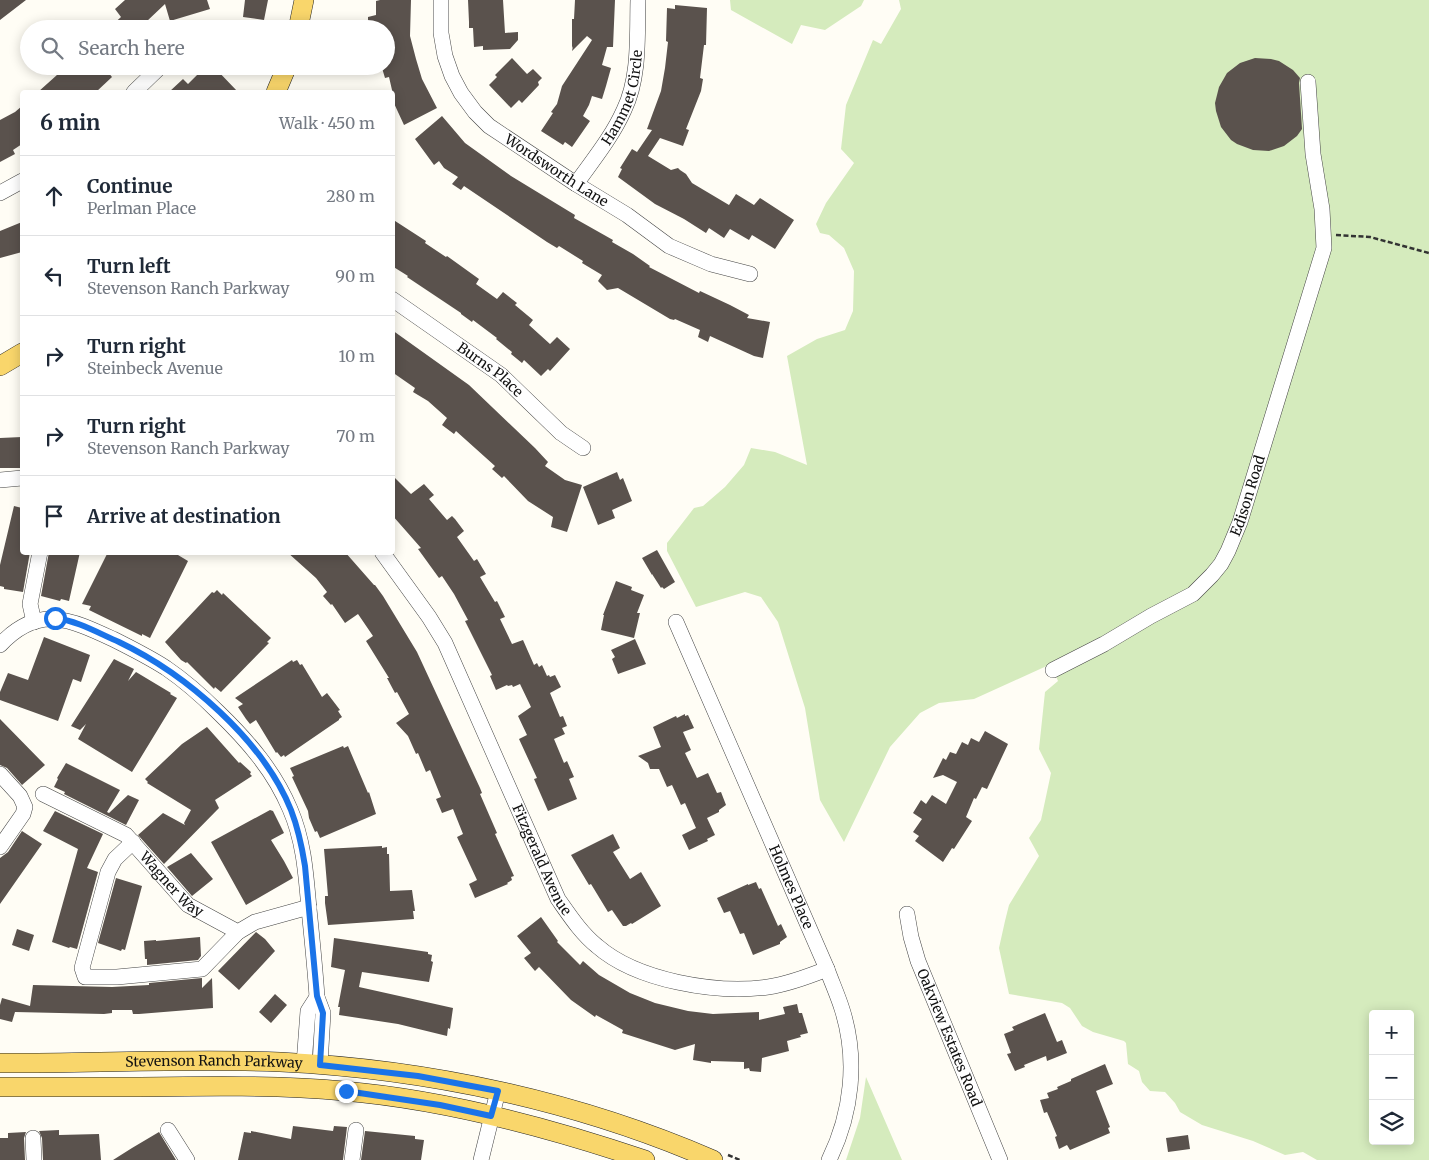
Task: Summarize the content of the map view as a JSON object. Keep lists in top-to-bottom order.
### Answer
{
  "streets": {
    "main road": ["Stevenson Ranch Parkway"],
    "street": [
      "Hammet Circle",
      "Wordsworth Lane",
      "Burns Place",
      "Edison Road",
      "Fitzgerald Avenue",
      "Wagner Way",
      "Holmes Place",
      "Oakview Estates Road"
    ]
  },
  "crossings": [
    ["Hammet Circle", "Wordsworth Lane"],
    ["Fitzgerald Avenue", "Holmes Place"]
  ],
  "page": {
    "search": "Search here",
    "heading": ["6 min", "Walk · 450 m"],
    "list": [
      ["Continue", "Perlman Place", "280 m"],
      ["Turn left", "Stevenson Ranch Parkway", "90 m"],
      ["Turn right", "Steinbeck Avenue", "10 m"],
      ["Turn right", "Stevenson Ranch Parkway", "70 m"],
      "Arrive at destination"
    ],
    "map_buttons": ["+", "−"]
  }
}
